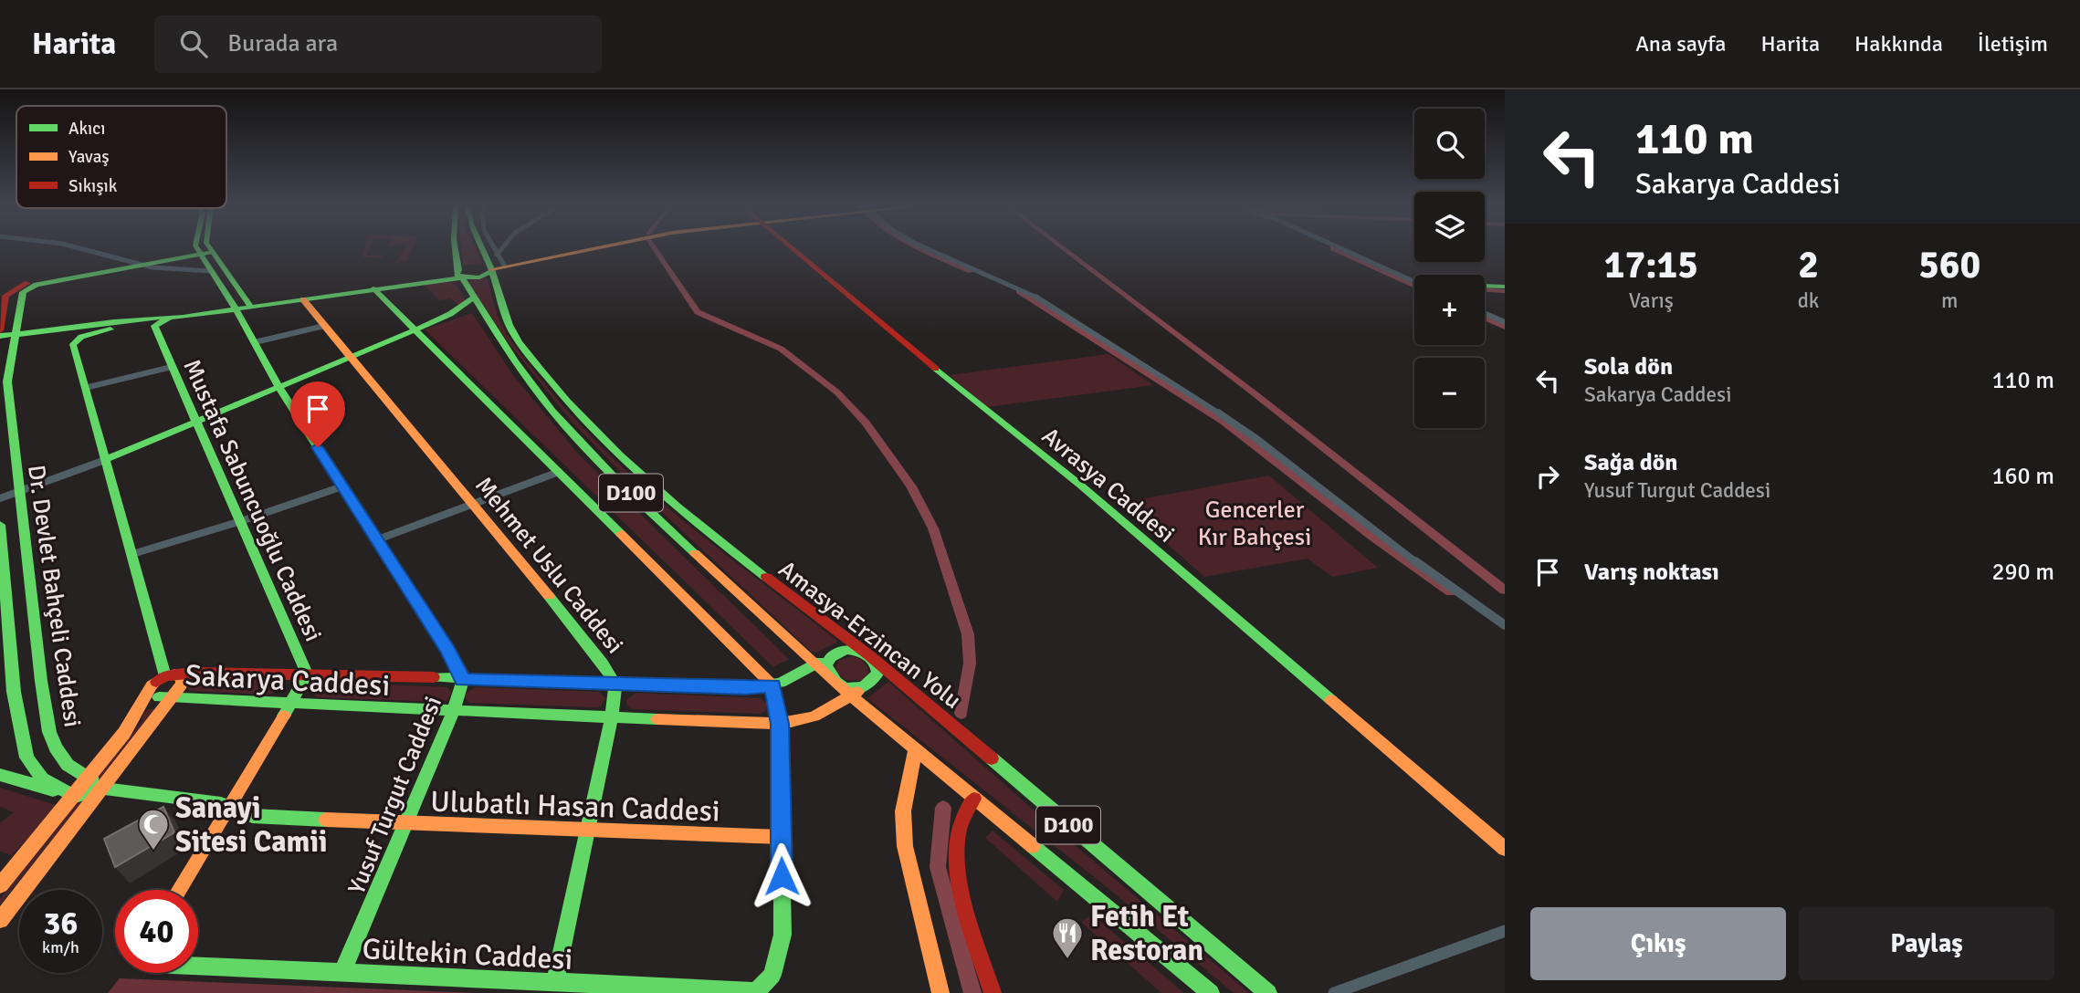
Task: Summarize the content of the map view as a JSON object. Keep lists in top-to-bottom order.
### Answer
{
  "streets": {
    "main road": [
      "Avrasya Caddesi",
      "D100",
      "Mustafa Sabuncuoğlu Caddesi",
      "Mehmet Uslu Caddesi",
      "Dr. Devlet Bahçeli Caddesi",
      "Amasya-Erzincan Yolu",
      "Sakarya Caddesi",
      "Yusuf Turgut Caddesi",
      "Ulubatlı Hasan Caddesi",
      "Gültekin Caddesi"
    ]
  },
  "crossings": [
    ["D100", "Amasya-Erzincan Yolu"],
    ["D100", "Sakarya Caddesi"],
    ["Mustafa Sabuncuoğlu Caddesi", "Sakarya Caddesi"],
    ["Mustafa Sabuncuoğlu Caddesi", "Ulubatlı Hasan Caddesi"],
    ["Mehmet Uslu Caddesi", "Sakarya Caddesi"],
    ["Mehmet Uslu Caddesi", "Ulubatlı Hasan Caddesi"],
    ["Mehmet Uslu Caddesi", "Gültekin Caddesi"],
    ["Dr. Devlet Bahçeli Caddesi", "Yusuf Turgut Caddesi"],
    ["Dr. Devlet Bahçeli Caddesi", "Ulubatlı Hasan Caddesi"],
    ["Amasya-Erzincan Yolu", "Sakarya Caddesi"],
    ["Sakarya Caddesi", "Yusuf Turgut Caddesi"],
    ["Yusuf Turgut Caddesi", "Ulubatlı Hasan Caddesi"],
    ["Yusuf Turgut Caddesi", "Gültekin Caddesi"],
    ["Ulubatlı Hasan Caddesi", "Gültekin Caddesi"]
  ],
  "parks": ["Gencerler Kır Bahçesi"],
  "places": {
    "mosque": ["Sanayi Sitesi Camii"],
    "restaurant": ["Fetih Et Restoran"]
  },
  "legend": ["Akıcı", "Yavaş", "Sıkışık"],
  "page": {
    "header": "Harita",
    "search": "Burada ara",
    "nav": [
      "Ana sayfa",
      "Harita",
      "Hakkında",
      "İletişim"
    ],
    "turn": ["110 m", "Sakarya Caddesi"],
    "map_buttons": ["+", "−"],
    "eta": [
      "17:15",
      "Varış",
      "2",
      "dk",
      "560",
      "m"
    ],
    "list": [
      {
        "name": "Sola dön",
        "note": "Sakarya Caddesi",
        "value": "110 m"
      },
      {
        "name": "Sağa dön",
        "note": "Yusuf Turgut Caddesi",
        "value": "160 m"
      },
      {
        "name": "Varış noktası",
        "value": "290 m"
      }
    ],
    "speed": "36 km/h",
    "limit": "40",
    "buttons": ["Çıkış", "Paylaş"]
  }
}
